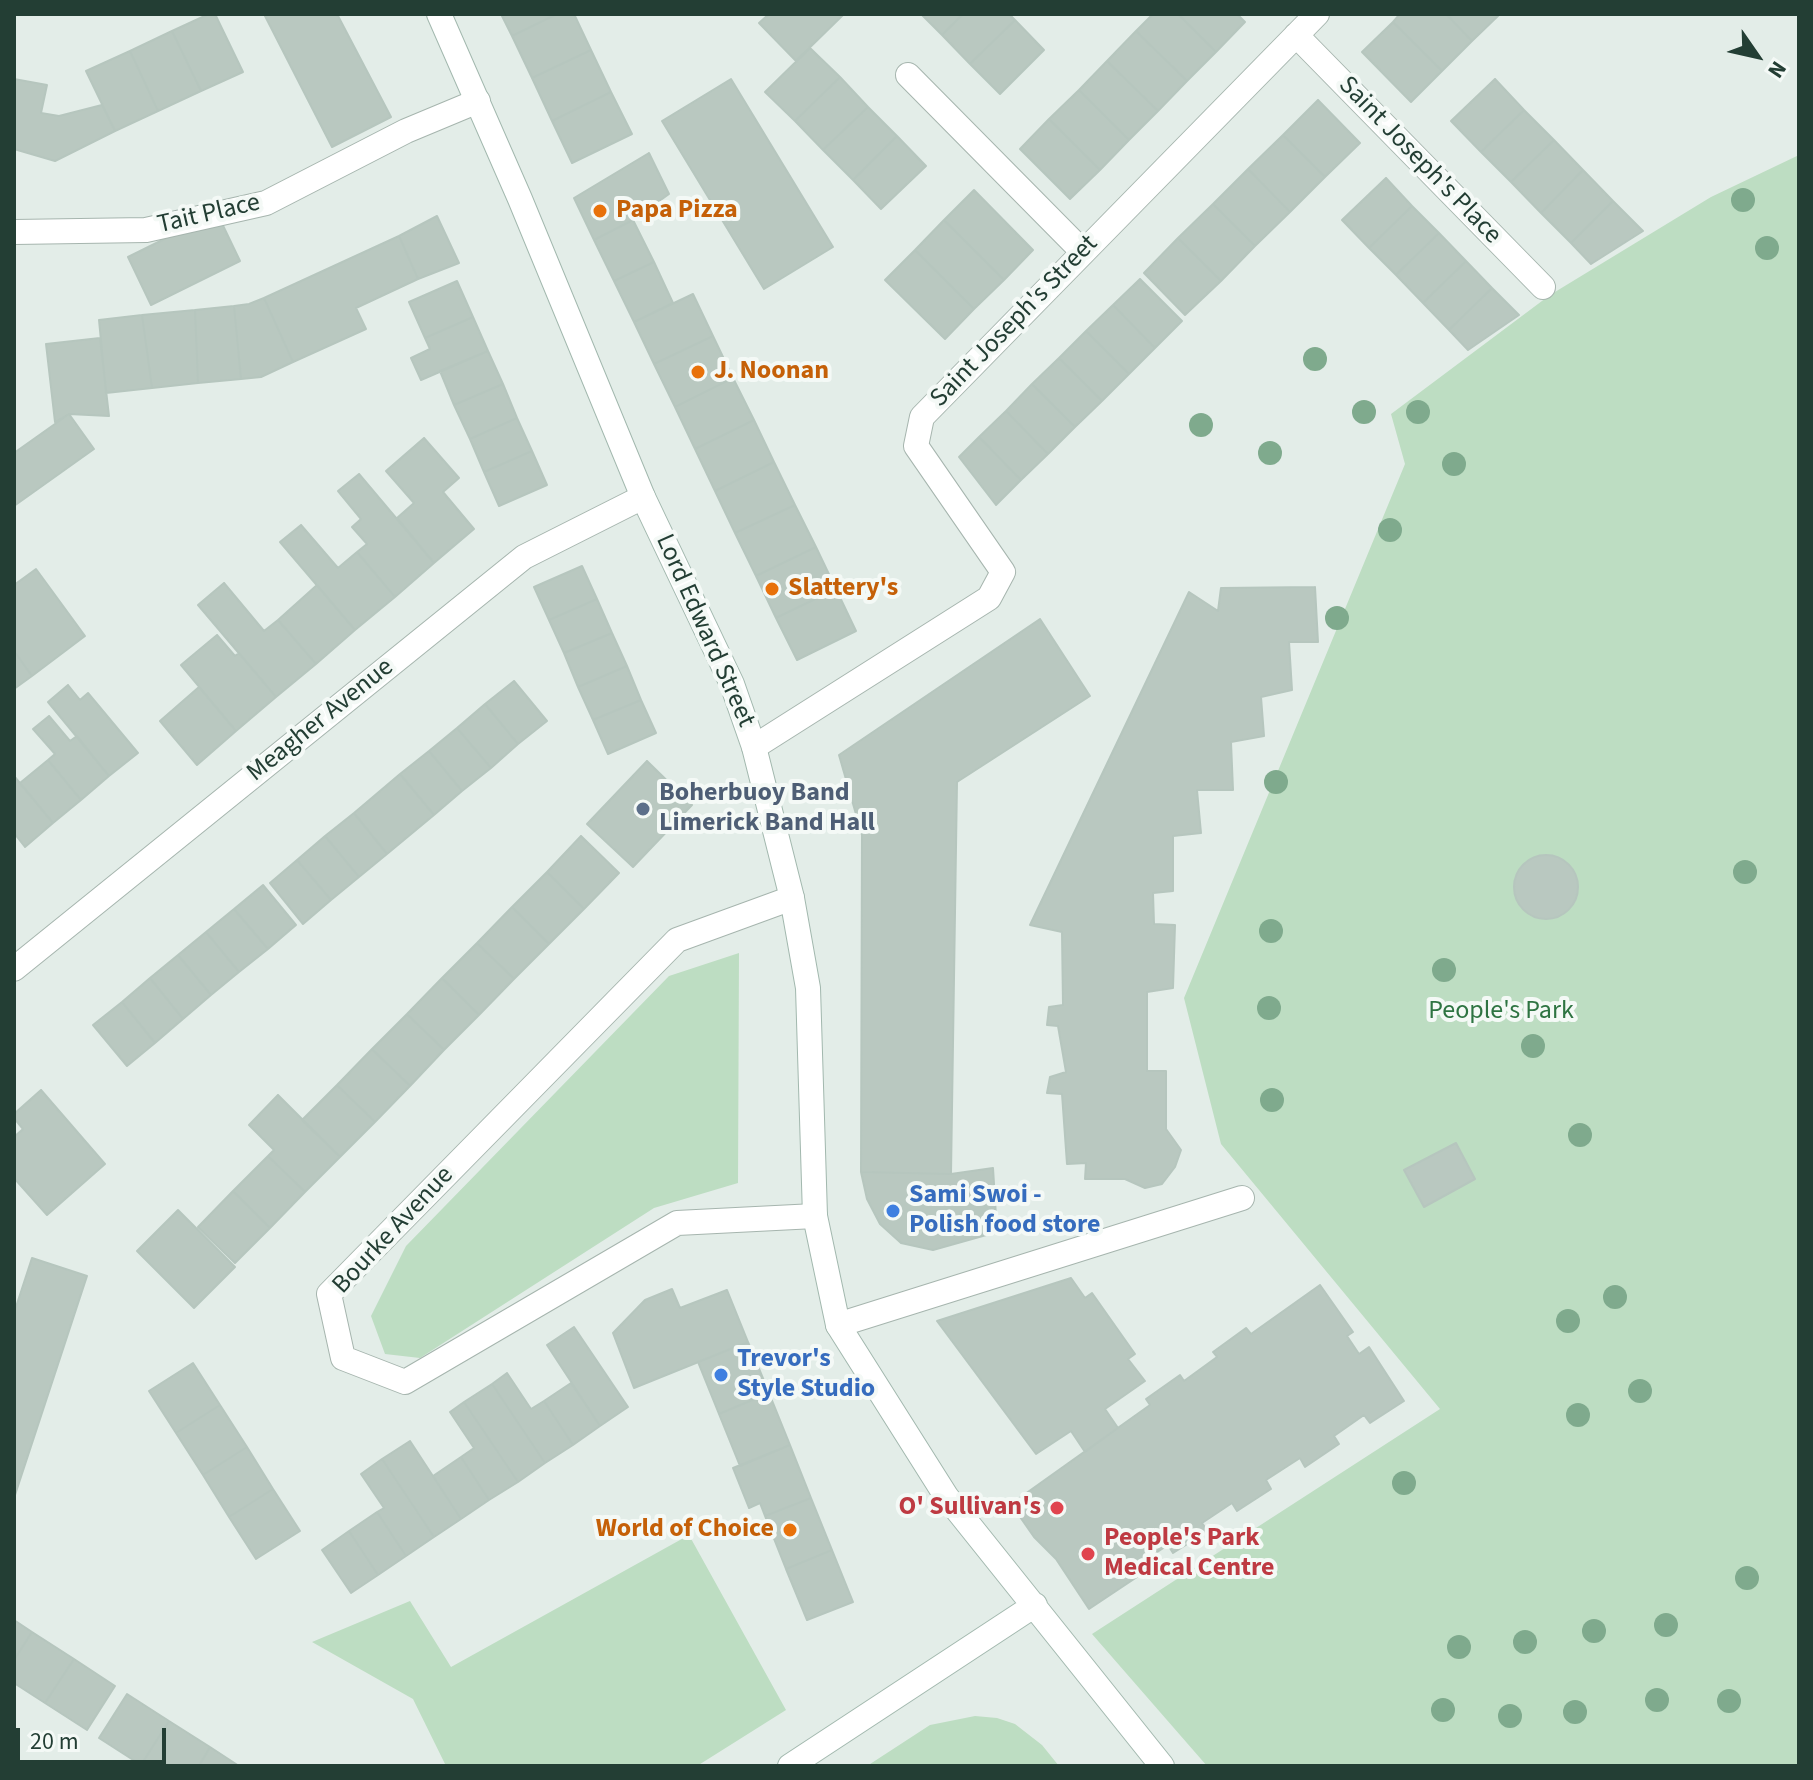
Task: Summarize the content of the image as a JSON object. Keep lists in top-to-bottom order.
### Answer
{
  "streets": {
    "street": [
      "Saint Joseph's Place",
      "Tait Place",
      "Saint Joseph's Street",
      "Lord Edward Street",
      "Meagher Avenue",
      "Bourke Avenue"
    ]
  },
  "crossings": [
    ["Saint Joseph's Place", "Saint Joseph's Street"],
    ["Tait Place", "Lord Edward Street"],
    ["Saint Joseph's Street", "Lord Edward Street"],
    ["Lord Edward Street", "Meagher Avenue"],
    ["Lord Edward Street", "Bourke Avenue"]
  ],
  "parks": ["People's Park"],
  "places": [
    "Papa Pizza",
    "J. Noonan",
    "Slattery's",
    "Boherbuoy Band Limerick Band Hall",
    "Sami Swoi - Polish food store",
    "Trevor's Style Studio",
    "O' Sullivan's",
    "World of Choice",
    "People's Park Medical Centre"
  ],
  "scale_bar": "20 m",
  "north": "bottom right"
}
